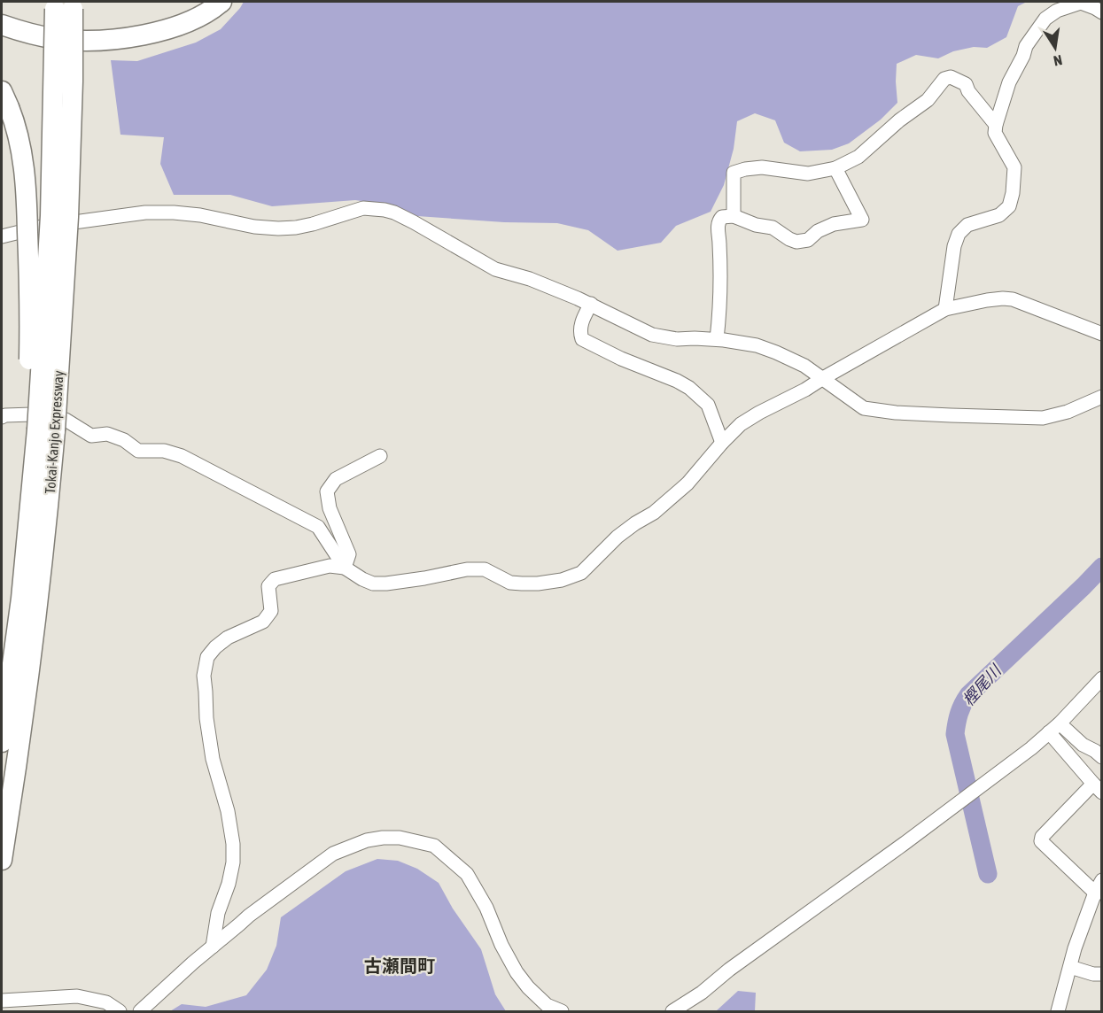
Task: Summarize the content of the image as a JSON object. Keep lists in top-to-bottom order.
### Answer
{
  "streets": {
    "highway": ["Tokai-Kanjo Expressway"]
  },
  "districts": ["古瀬間町"],
  "water": ["樫尾川"],
  "north": "bottom"
}
